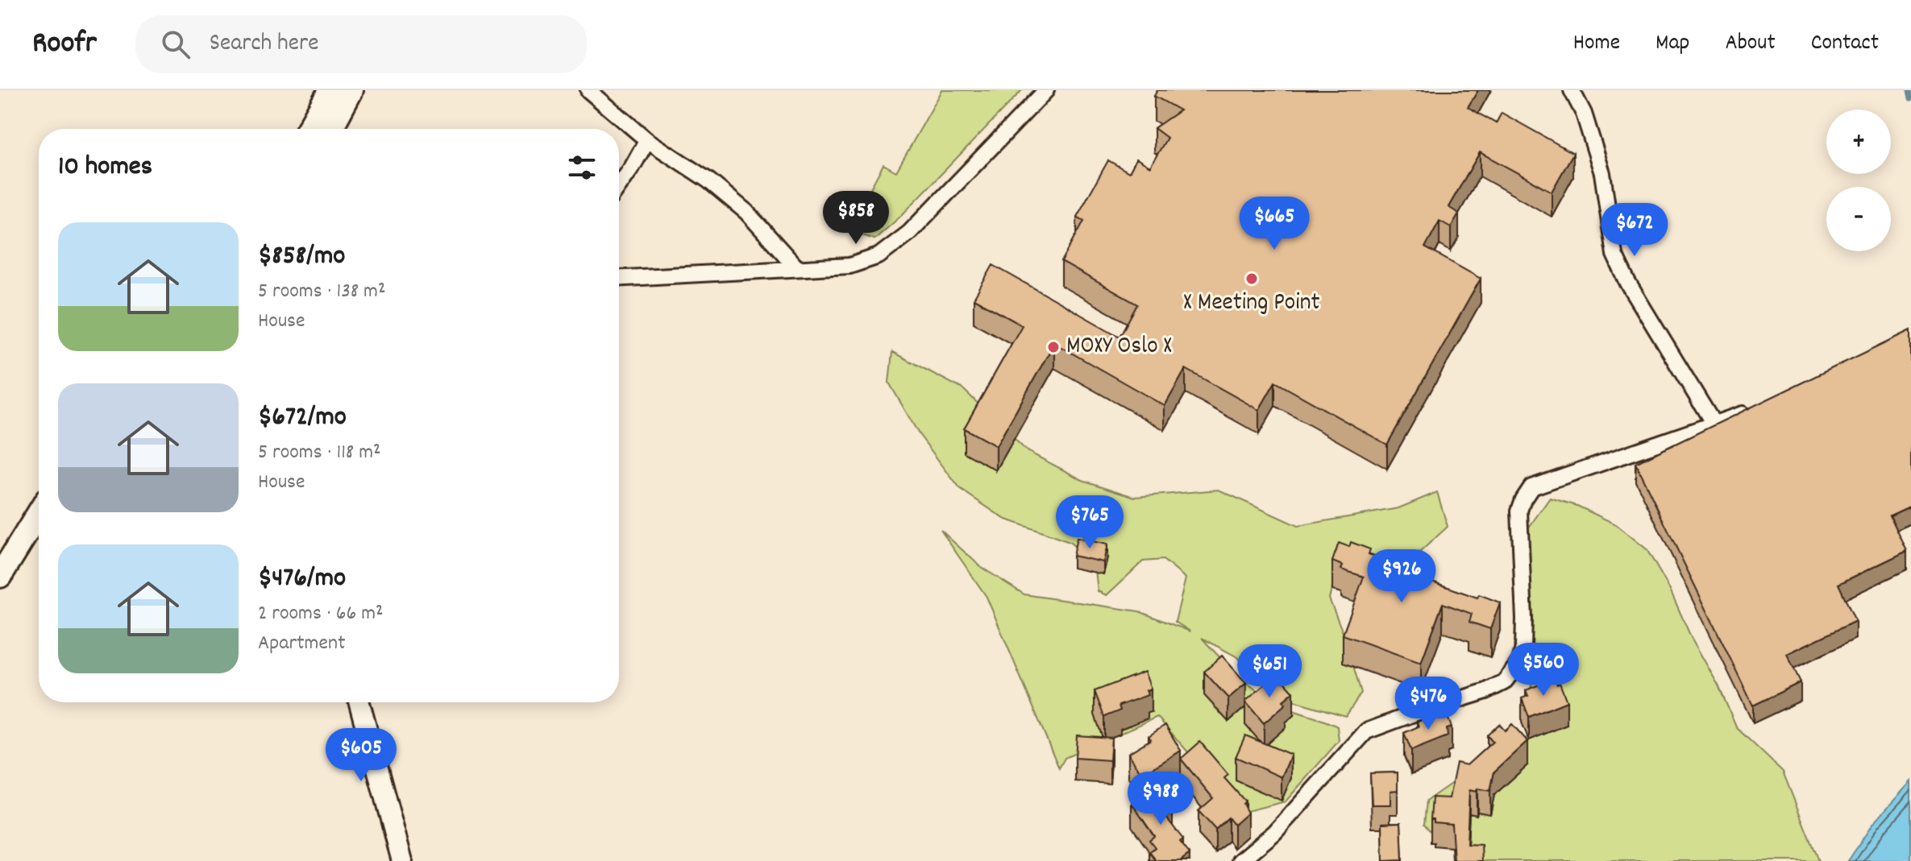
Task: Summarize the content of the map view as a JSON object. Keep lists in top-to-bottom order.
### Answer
{
  "places": ["X Meeting Point", "MOXY Oslo X"],
  "page": {
    "header": "Roofr",
    "search": "Search here",
    "nav": [
      "Home",
      "Map",
      "About",
      "Contact"
    ],
    "map_buttons": ["+", "−"],
    "heading": "10 homes",
    "price": [
      "$858",
      "$665",
      "$672",
      "$765",
      "$926",
      "$560",
      "$651",
      "$476",
      "$605",
      "$988"
    ],
    "list": [
      {
        "name": "$858/mo",
        "note": "5 rooms · 138 m² · House"
      },
      {
        "name": "$672/mo",
        "note": "5 rooms · 118 m² · House"
      },
      {
        "name": "$476/mo",
        "note": "2 rooms · 66 m² · Apartment"
      }
    ]
  }
}
